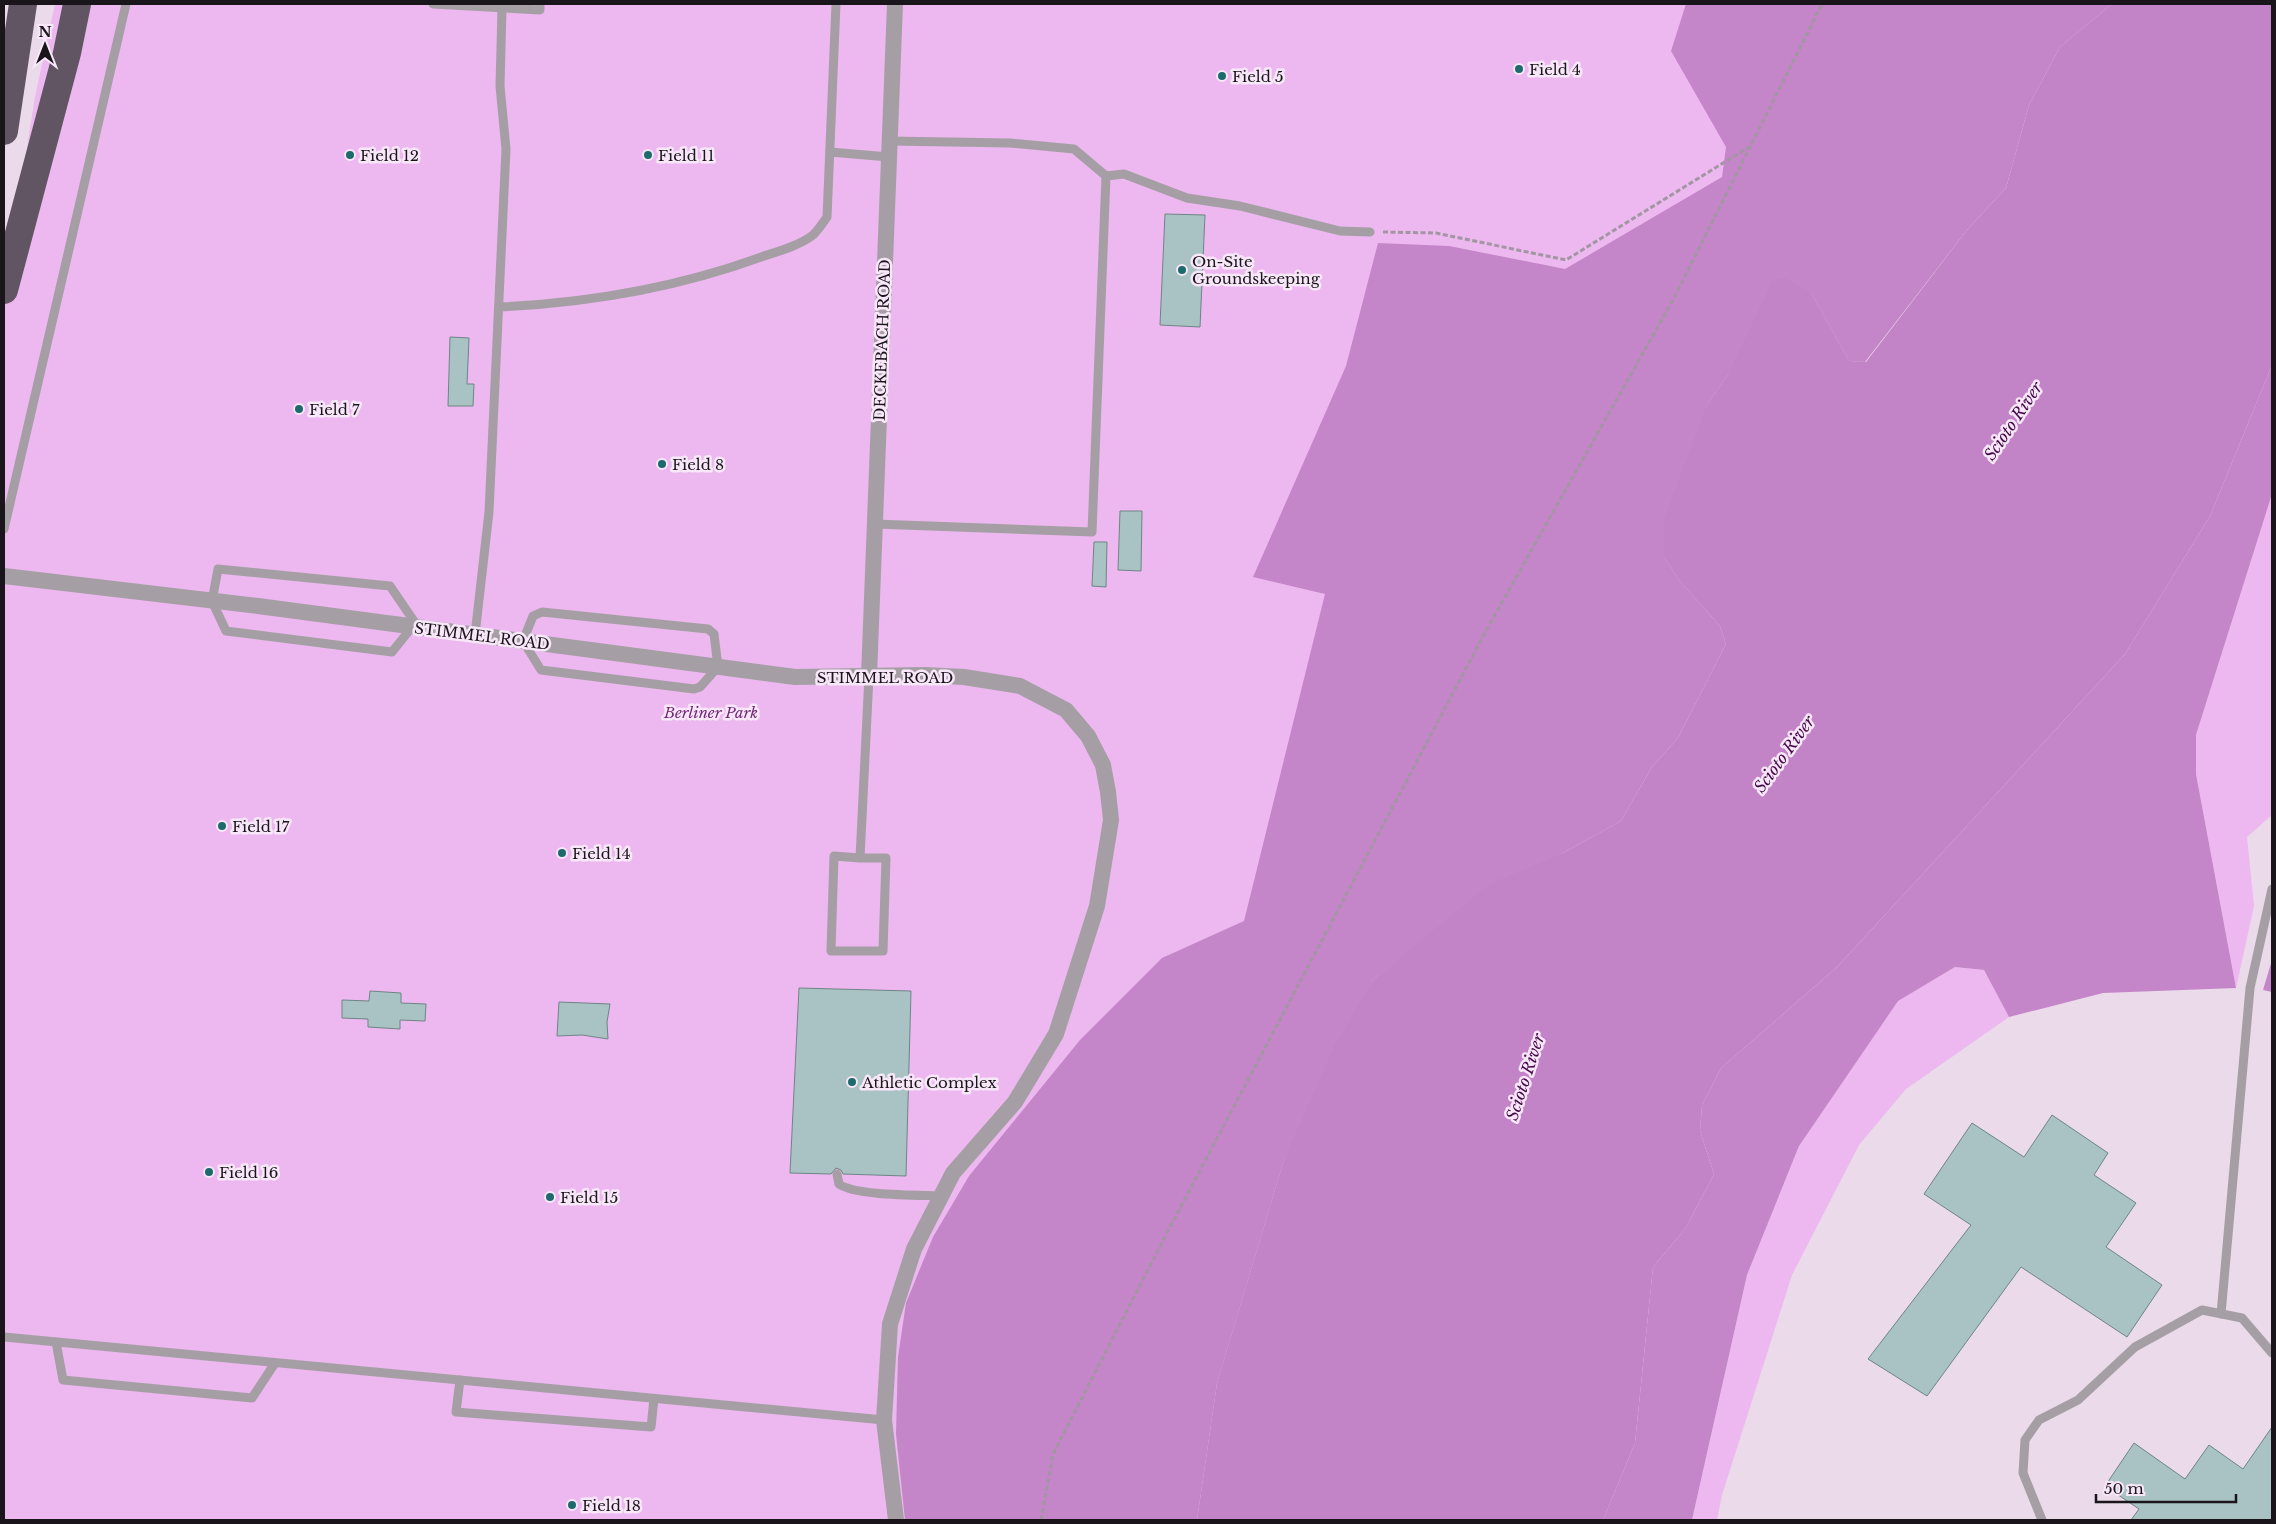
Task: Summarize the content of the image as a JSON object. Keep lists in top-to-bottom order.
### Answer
{
  "streets": {
    "street": ["DECKEBACH ROAD", "STIMMEL ROAD"]
  },
  "crossings": [
    ["DECKEBACH ROAD", "STIMMEL ROAD"]
  ],
  "water": ["Scioto River"],
  "parks": ["Berliner Park"],
  "places": [
    "Field 4",
    "Field 5",
    "Field 12",
    "Field 11",
    "On-Site Groundskeeping",
    "Field 7",
    "Field 8",
    "Field 17",
    "Field 14",
    "Athletic Complex",
    "Field 16",
    "Field 15",
    "Field 18"
  ],
  "scale_bar": "50 m",
  "north": "top"
}
